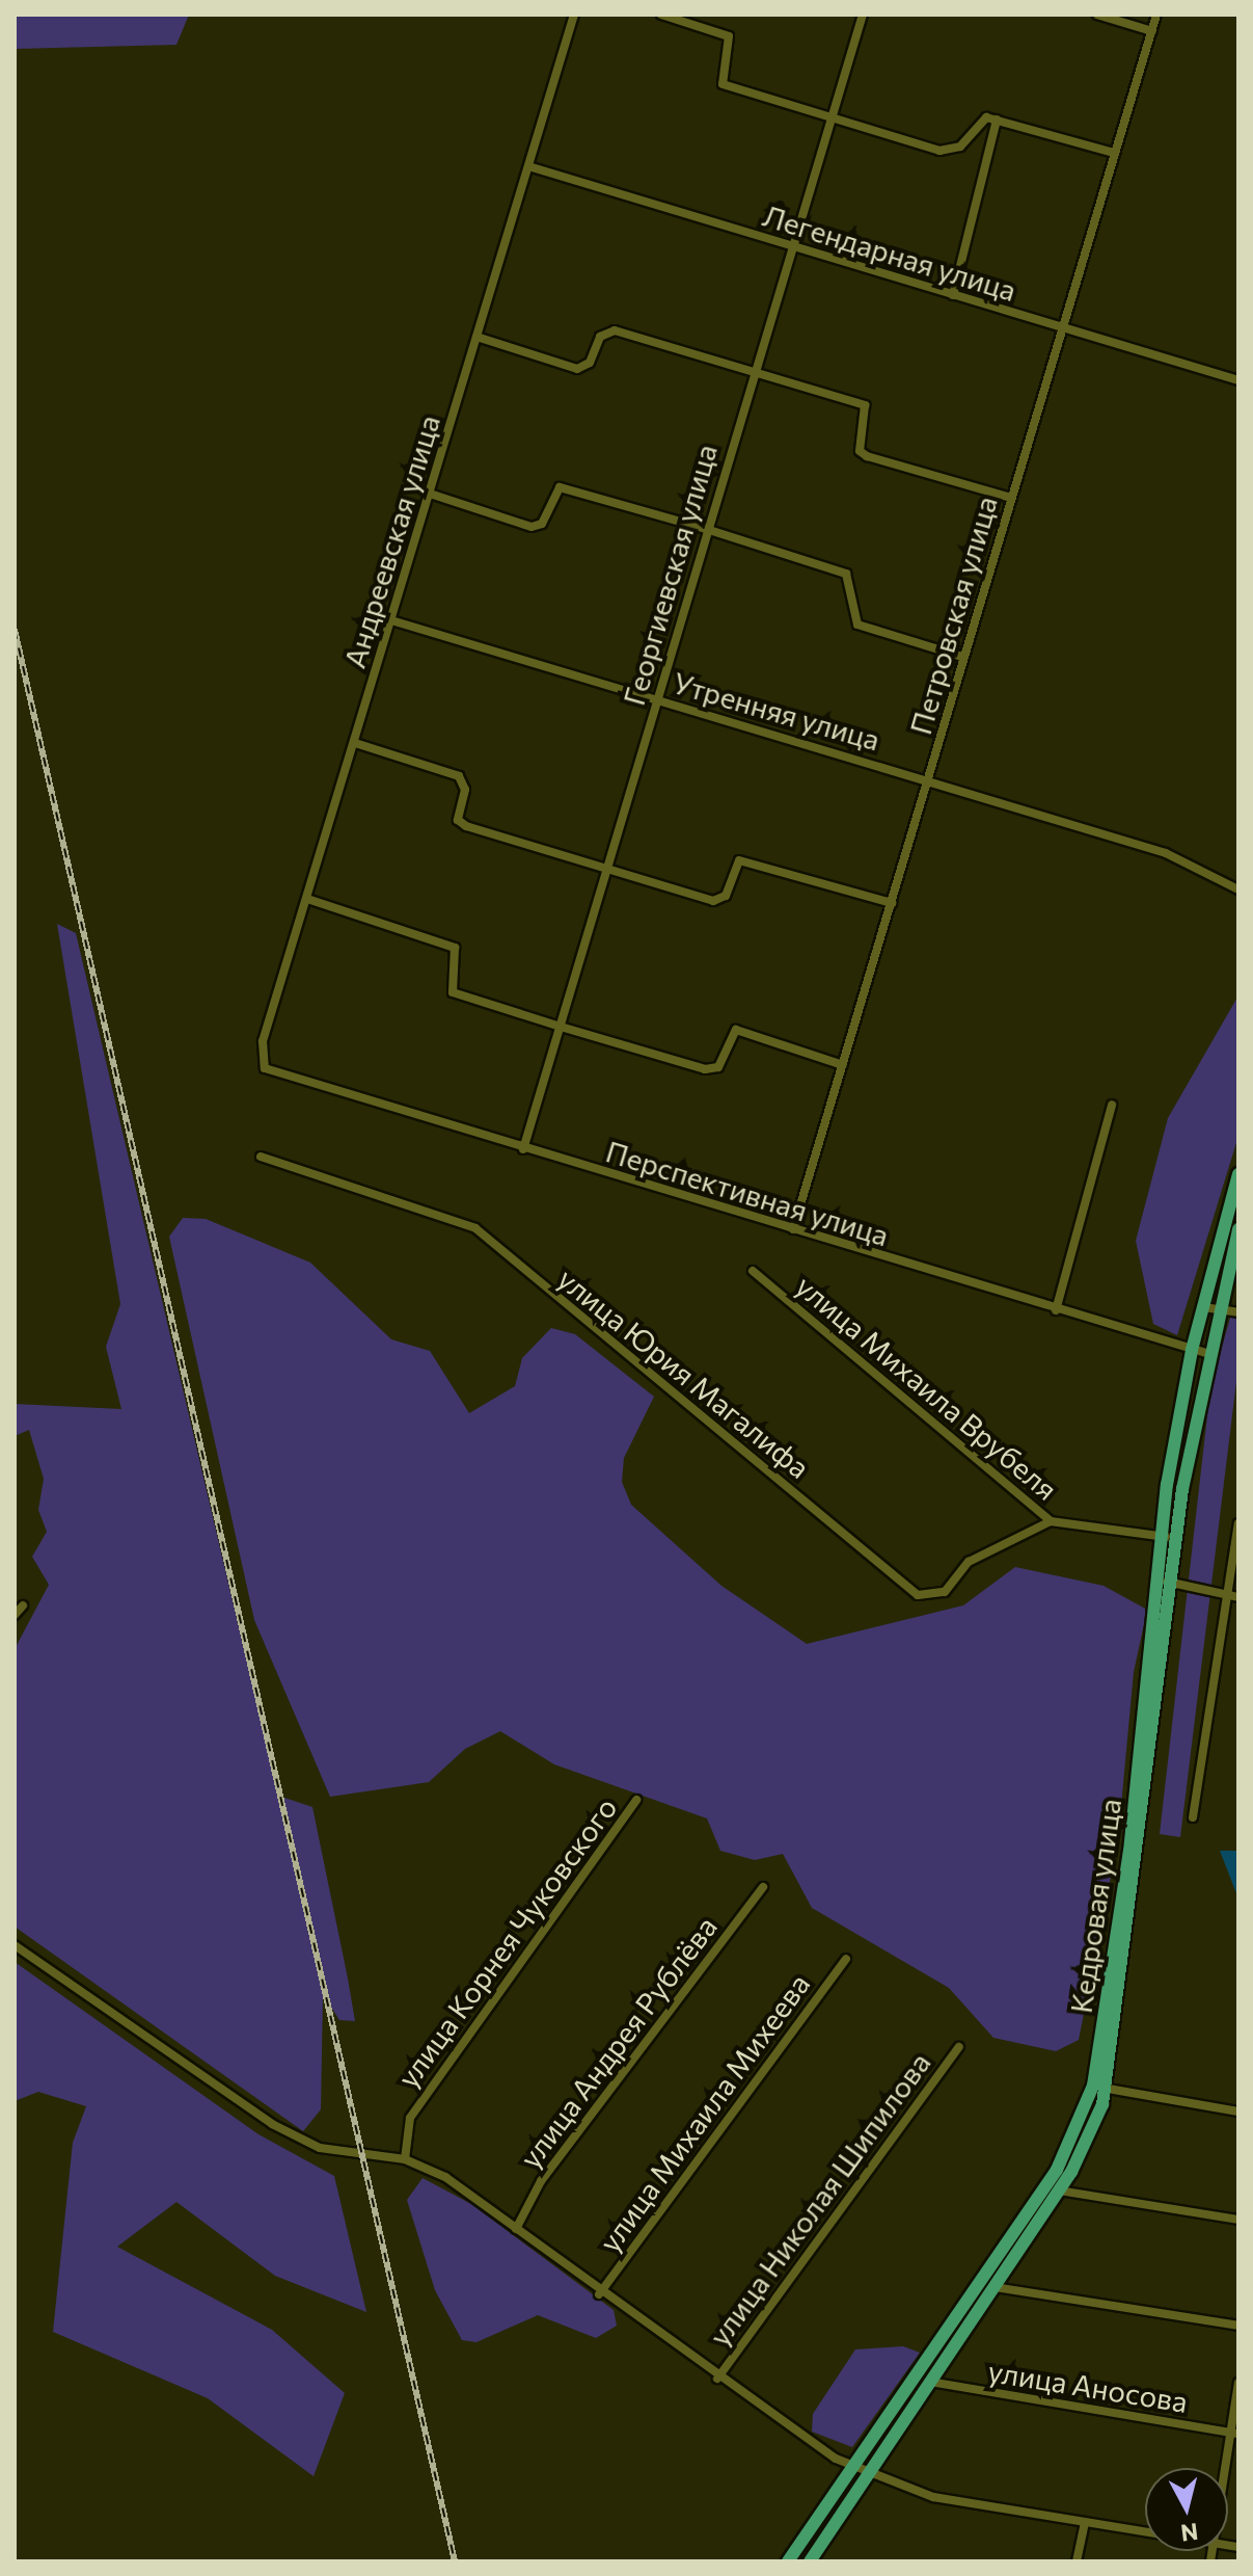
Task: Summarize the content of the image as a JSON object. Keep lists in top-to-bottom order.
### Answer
{
  "streets": {
    "main road": ["Кедровая улица"],
    "street": [
      "Легендарная улица",
      "Андреевская улица",
      "Георгиевская улица",
      "Петровская улица",
      "Утренняя улица",
      "Перспективная улица",
      "улица Юрия Магалифа",
      "улица Михаила Врубеля",
      "улица Корнея Чуковского",
      "улица Андрея Рублёва",
      "улица Михаила Михеева",
      "улица Николая Шипилова",
      "улица Аносова"
    ]
  },
  "crossings": [
    ["Легендарная улица", "Андреевская улица"],
    ["Легендарная улица", "Георгиевская улица"],
    ["Легендарная улица", "Петровская улица"],
    ["Андреевская улица", "Утренняя улица"],
    ["Андреевская улица", "Перспективная улица"],
    ["Георгиевская улица", "Утренняя улица"],
    ["Георгиевская улица", "Перспективная улица"],
    ["Петровская улица", "Утренняя улица"],
    ["Петровская улица", "Перспективная улица"],
    ["Перспективная улица", "Кедровая улица"],
    ["улица Юрия Магалифа", "улица Михаила Врубеля"],
    ["улица Михаила Врубеля", "Кедровая улица"],
    ["Кедровая улица", "улица Аносова"]
  ],
  "north": "bottom"
}
